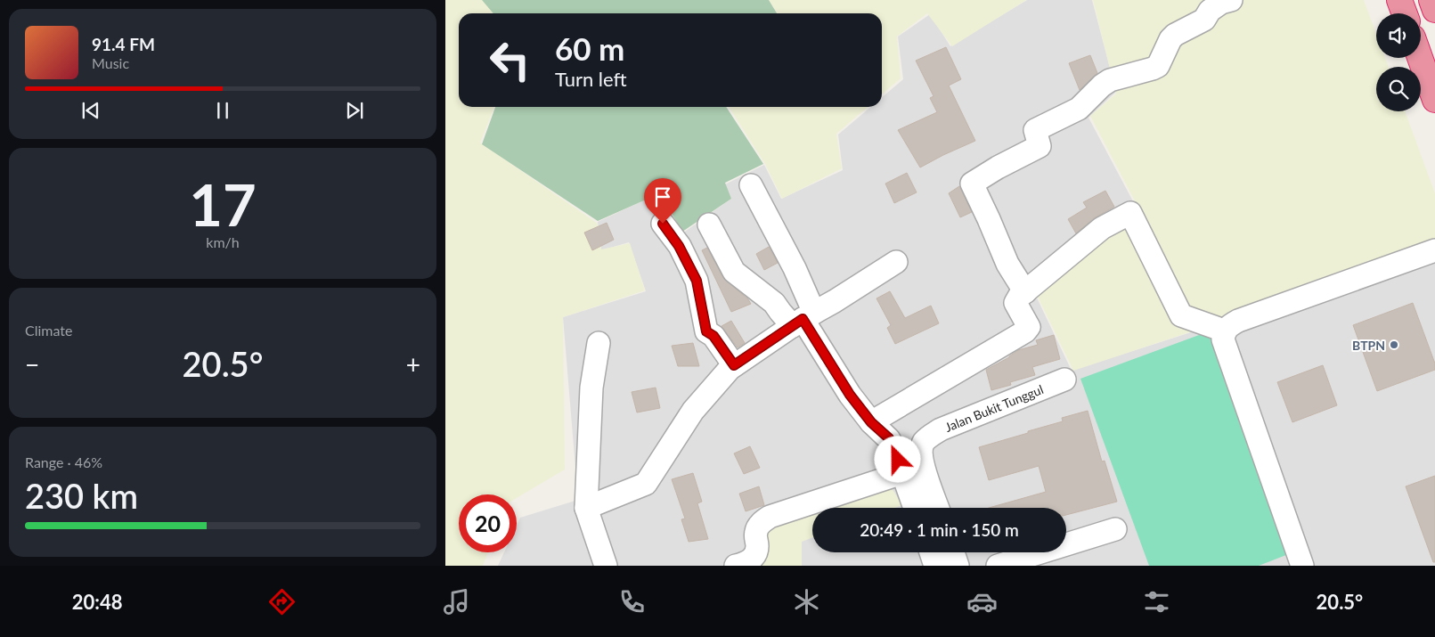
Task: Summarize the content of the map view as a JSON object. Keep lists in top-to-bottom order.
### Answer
{
  "streets": {
    "street": ["Jalan Bukit Tunggul"]
  },
  "places": ["BTPN"],
  "page": {
    "turn": ["60 m", "Turn left"],
    "song": ["91.4 FM", "Music"],
    "tile": [
      ["17", "km/h"],
      "Climate",
      ["Range · 46%", "230 km"]
    ],
    "heat": ["−", "20.5°", "+"],
    "limit": "20",
    "trip": "20:49 · 1 min · 150 m",
    "tabs": ["20:48", "20.5°"]
  }
}
